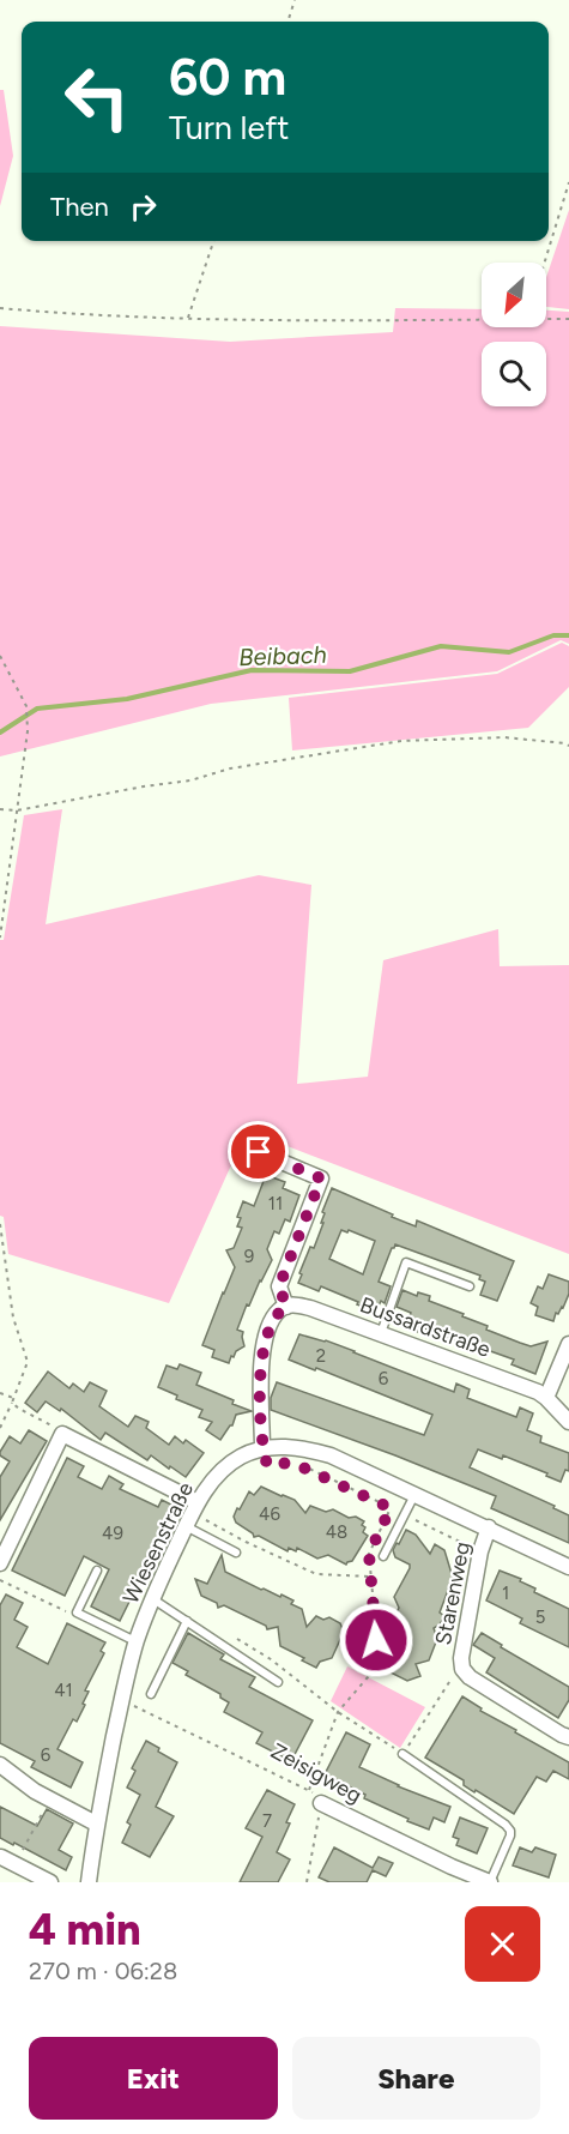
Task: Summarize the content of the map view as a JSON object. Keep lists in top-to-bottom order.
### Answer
{
  "streets": {
    "street": [
      "Bussardstraße",
      "Wiesenstraße",
      "Starenweg",
      "Zeisigweg"
    ]
  },
  "crossings": [
    ["Wiesenstraße", "Starenweg"],
    ["Wiesenstraße", "Zeisigweg"]
  ],
  "water": ["Beibach"],
  "house_numbers": [
    "11",
    "9",
    "2",
    "6",
    "46",
    "48",
    "49",
    "1",
    "5",
    "41",
    "6",
    "7"
  ],
  "north": "bottom left",
  "page": {
    "turn": ["60 m", "Turn left"],
    "then": "Then",
    "heading": ["4 min", "270 m · 06:28"],
    "buttons": ["Exit", "Share"]
  }
}
